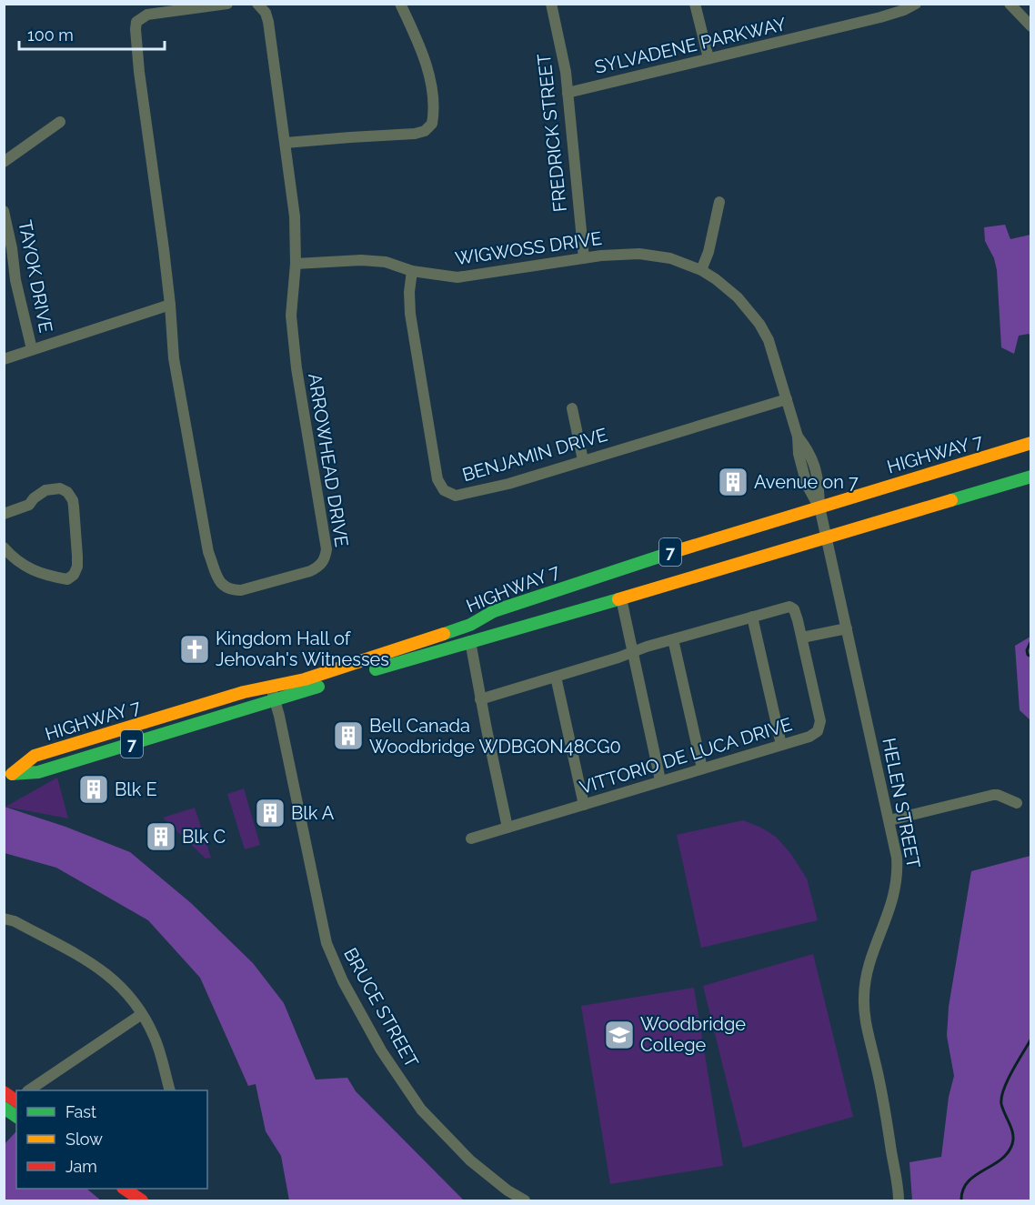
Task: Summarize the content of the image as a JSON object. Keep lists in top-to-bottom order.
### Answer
{
  "streets": {
    "main road": ["HIGHWAY 7", "7"],
    "street": [
      "SYLVADENE PARKWAY",
      "FREDRICK STREET",
      "WIGWOSS DRIVE",
      "TAYOK DRIVE",
      "BENJAMIN DRIVE",
      "ARROWHEAD DRIVE",
      "VITTORIO DE LUCA DRIVE",
      "HELEN STREET",
      "BRUCE STREET"
    ]
  },
  "crossings": [
    ["SYLVADENE PARKWAY", "FREDRICK STREET"],
    ["FREDRICK STREET", "WIGWOSS DRIVE"],
    ["WIGWOSS DRIVE", "HIGHWAY 7"],
    ["WIGWOSS DRIVE", "BENJAMIN DRIVE"],
    ["WIGWOSS DRIVE", "ARROWHEAD DRIVE"],
    ["WIGWOSS DRIVE", "HELEN STREET"],
    ["HIGHWAY 7", "HELEN STREET"],
    ["HIGHWAY 7", "BRUCE STREET"]
  ],
  "places": {
    "building": [
      "Avenue on 7",
      "Bell Canada Woodbridge WDBGON48CG0",
      "Blk E",
      "Blk A",
      "Blk C"
    ],
    "church": ["Kingdom Hall of Jehovah's Witnesses"],
    "school or university": ["Woodbridge College"]
  },
  "legend": ["Fast", "Slow", "Jam"],
  "scale_bar": "100 m"
}
